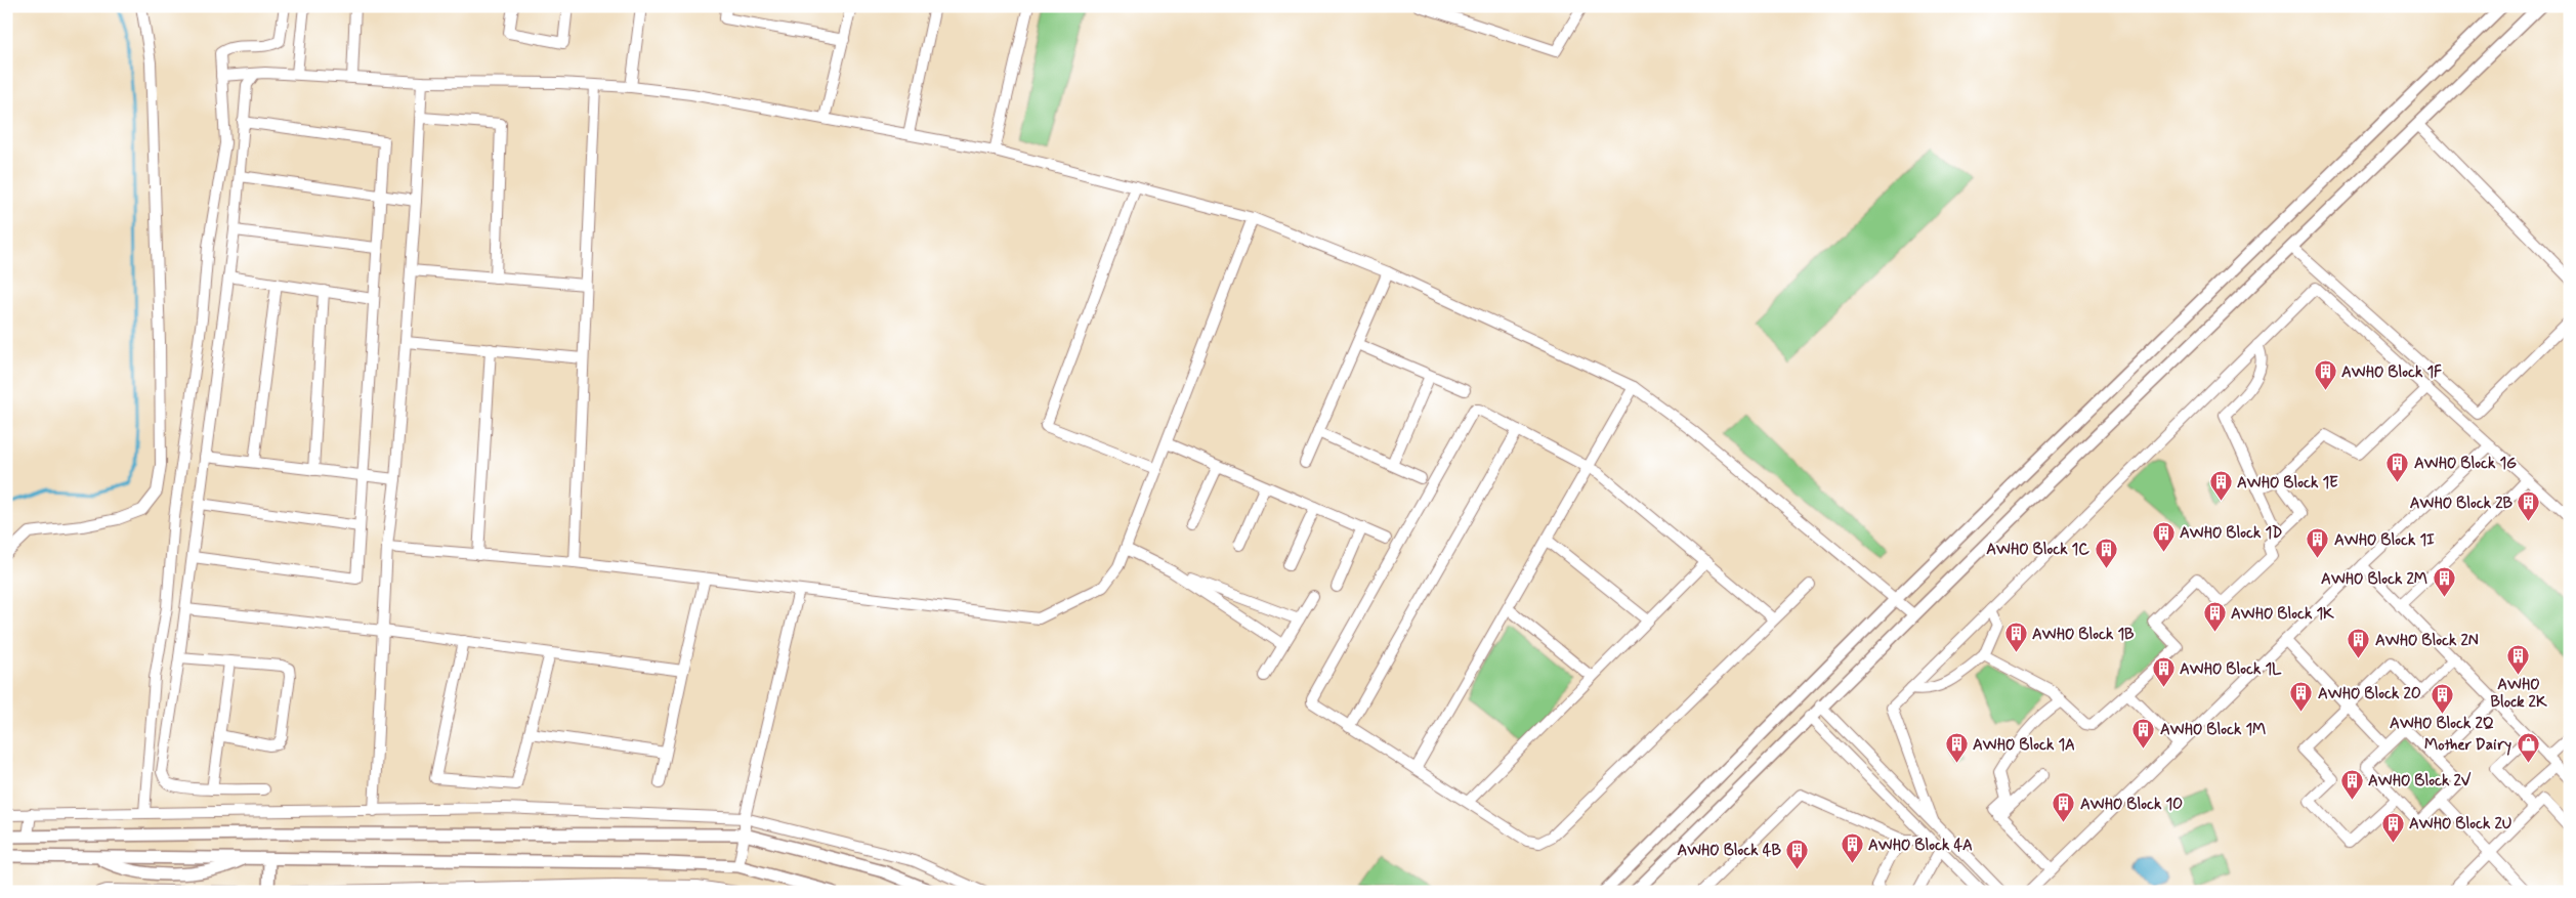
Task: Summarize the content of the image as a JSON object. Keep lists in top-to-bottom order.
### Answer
{
  "places": {
    "building": [
      "AWHO Block 1F",
      "AWHO Block 1G",
      "AWHO Block 1E",
      "AWHO Block 2B",
      "AWHO Block 1D",
      "AWHO Block 1I",
      "AWHO Block 1C",
      "AWHO Block 2M",
      "AWHO Block 1K",
      "AWHO Block 1B",
      "AWHO Block 2N",
      "AWHO Block 2K",
      "AWHO Block 1L",
      "AWHO Block 2O",
      "AWHO Block 2Q",
      "AWHO Block 1M",
      "AWHO Block 1A",
      "AWHO Block 2V",
      "AWHO Block 1O",
      "AWHO Block 2U",
      "AWHO Block 4A",
      "AWHO Block 4B"
    ],
    "shop": ["Mother Dairy"]
  }
}
